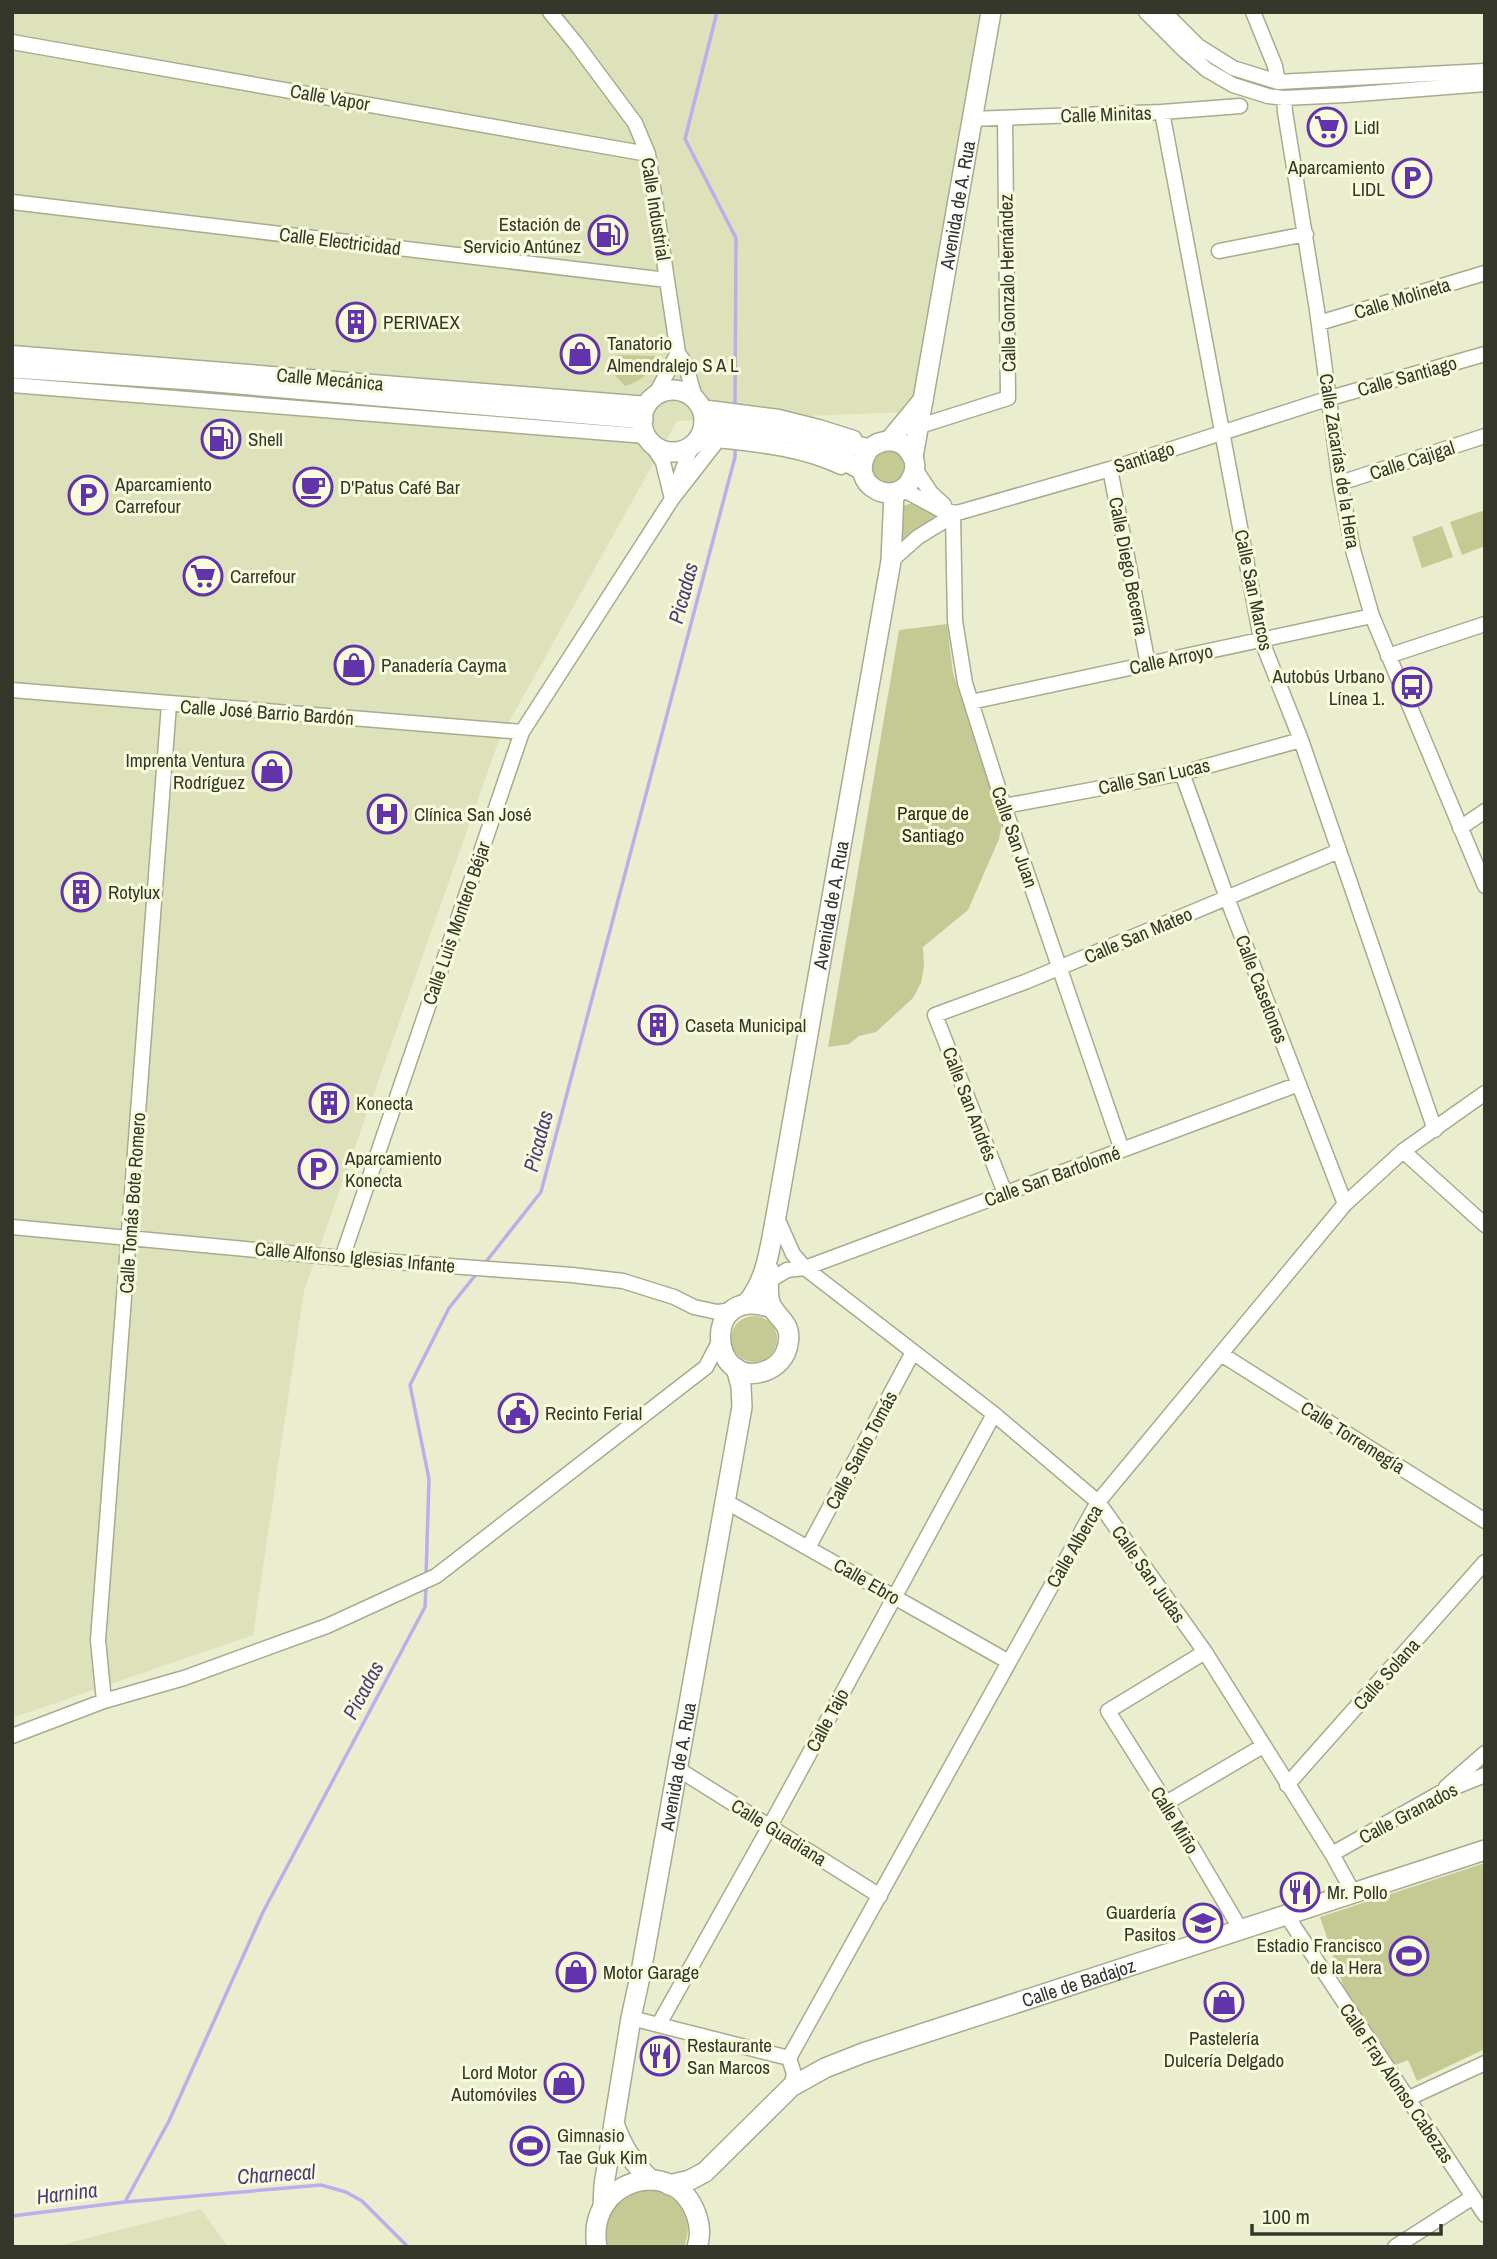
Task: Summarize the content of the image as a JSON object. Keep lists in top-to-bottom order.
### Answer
{
  "streets": {
    "street": [
      "Calle Vapor",
      "Calle Minitas",
      "Avenida de A. Rua",
      "Calle Industrial",
      "Calle Electricidad",
      "Calle Gonzalo Hernández",
      "Calle Molineta",
      "Calle Santiago",
      "Calle Mecánica",
      "Santiago",
      "Calle Cajigal",
      "Calle Zacarías de la Hera",
      "Calle Diego Becerra",
      "Calle San Marcos",
      "Calle Arroyo",
      "Calle José Barrio Bardón",
      "Calle San Lucas",
      "Calle San Juan",
      "Calle Luis Montero Béjar",
      "Calle San Mateo",
      "Calle Casetones",
      "Calle San Andrés",
      "Calle San Bartolomé",
      "Calle Tomás Bote Romero",
      "Calle Alfonso Iglesias Infante",
      "Calle Torremegía",
      "Calle Santo Tomás",
      "Calle Alberca",
      "Calle San Judas",
      "Calle Ebro",
      "Calle Solana",
      "Calle Tajo",
      "Calle Granados",
      "Calle Miño",
      "Calle Guadiana",
      "Calle de Badajoz",
      "Calle Fray Alonso Cabezas"
    ]
  },
  "crossings": [
    ["Calle Vapor", "Calle Industrial"],
    ["Calle Minitas", "Avenida de A. Rua"],
    ["Calle Minitas", "Calle Gonzalo Hernández"],
    ["Calle Minitas", "Calle San Marcos"],
    ["Avenida de A. Rua", "Calle Gonzalo Hernández"],
    ["Avenida de A. Rua", "Santiago"],
    ["Avenida de A. Rua", "Calle Alfonso Iglesias Infante"],
    ["Avenida de A. Rua", "Calle San Judas"],
    ["Avenida de A. Rua", "Calle Ebro"],
    ["Avenida de A. Rua", "Calle Guadiana"],
    ["Avenida de A. Rua", "Calle de Badajoz"],
    ["Calle Industrial", "Calle Electricidad"],
    ["Calle Industrial", "Calle Luis Montero Béjar"],
    ["Calle Molineta", "Calle Zacarías de la Hera"],
    ["Calle Santiago", "Santiago"],
    ["Calle Santiago", "Calle Zacarías de la Hera"],
    ["Santiago", "Calle Zacarías de la Hera"],
    ["Santiago", "Calle Diego Becerra"],
    ["Santiago", "Calle San Marcos"],
    ["Santiago", "Calle San Juan"],
    ["Calle Cajigal", "Calle Zacarías de la Hera"],
    ["Calle Zacarías de la Hera", "Calle Arroyo"],
    ["Calle Diego Becerra", "Calle Arroyo"],
    ["Calle San Marcos", "Calle Arroyo"],
    ["Calle San Marcos", "Calle San Lucas"],
    ["Calle San Marcos", "Calle San Mateo"],
    ["Calle San Marcos", "Calle Alberca"],
    ["Calle Arroyo", "Calle San Juan"],
    ["Calle José Barrio Bardón", "Calle Luis Montero Béjar"],
    ["Calle José Barrio Bardón", "Calle Tomás Bote Romero"],
    ["Calle San Lucas", "Calle San Juan"],
    ["Calle San Lucas", "Calle Casetones"],
    ["Calle San Juan", "Calle San Mateo"],
    ["Calle San Juan", "Calle San Bartolomé"],
    ["Calle Luis Montero Béjar", "Calle Alfonso Iglesias Infante"],
    ["Calle San Mateo", "Calle Casetones"],
    ["Calle San Mateo", "Calle San Andrés"],
    ["Calle Casetones", "Calle San Bartolomé"],
    ["Calle Casetones", "Calle Alberca"],
    ["Calle San Andrés", "Calle San Bartolomé"],
    ["Calle San Bartolomé", "Calle San Judas"],
    ["Calle Tomás Bote Romero", "Calle Alfonso Iglesias Infante"],
    ["Calle Torremegía", "Calle Alberca"],
    ["Calle Santo Tomás", "Calle San Judas"],
    ["Calle Santo Tomás", "Calle Ebro"],
    ["Calle Alberca", "Calle San Judas"],
    ["Calle Alberca", "Calle Ebro"],
    ["Calle Alberca", "Calle Guadiana"],
    ["Calle San Judas", "Calle Solana"],
    ["Calle San Judas", "Calle Tajo"],
    ["Calle San Judas", "Calle Granados"],
    ["Calle San Judas", "Calle Miño"],
    ["Calle San Judas", "Calle de Badajoz"],
    ["Calle Ebro", "Calle Tajo"],
    ["Calle Tajo", "Calle Guadiana"],
    ["Calle Miño", "Calle de Badajoz"],
    ["Calle de Badajoz", "Calle Fray Alonso Cabezas"]
  ],
  "water": ["Picadas", "Charnecal", "Harnina"],
  "parks": ["Parque de Santiago"],
  "places": {
    "supermarket": ["Lidl", "Carrefour"],
    "parking": ["Aparcamiento LIDL", "Aparcamiento Carrefour", "Aparcamiento Konecta"],
    "fuel station": ["Estación de Servicio Antúnez", "Shell"],
    "building": [
      "PERIVAEX",
      "Rotylux",
      "Caseta Municipal",
      "Konecta"
    ],
    "shop": [
      "Tanatorio Almendralejo S A L",
      "Panadería Cayma",
      "Imprenta Ventura Rodríguez",
      "Motor Garage",
      "Pastelería Dulcería Delgado",
      "Lord Motor Automóviles"
    ],
    "cafe": ["D'Patus Café Bar"],
    "bus stop": ["Autobús Urbano Línea 1."],
    "hospital": ["Clínica San José"],
    "public building": ["Recinto Ferial"],
    "restaurant": ["Mr. Pollo", "Restaurante San Marcos"],
    "school or university": ["Guardería Pasitos"],
    "sports": ["Estadio Francisco de la Hera", "Gimnasio Tae Guk Kim"]
  },
  "scale_bar": "100 m"
}
